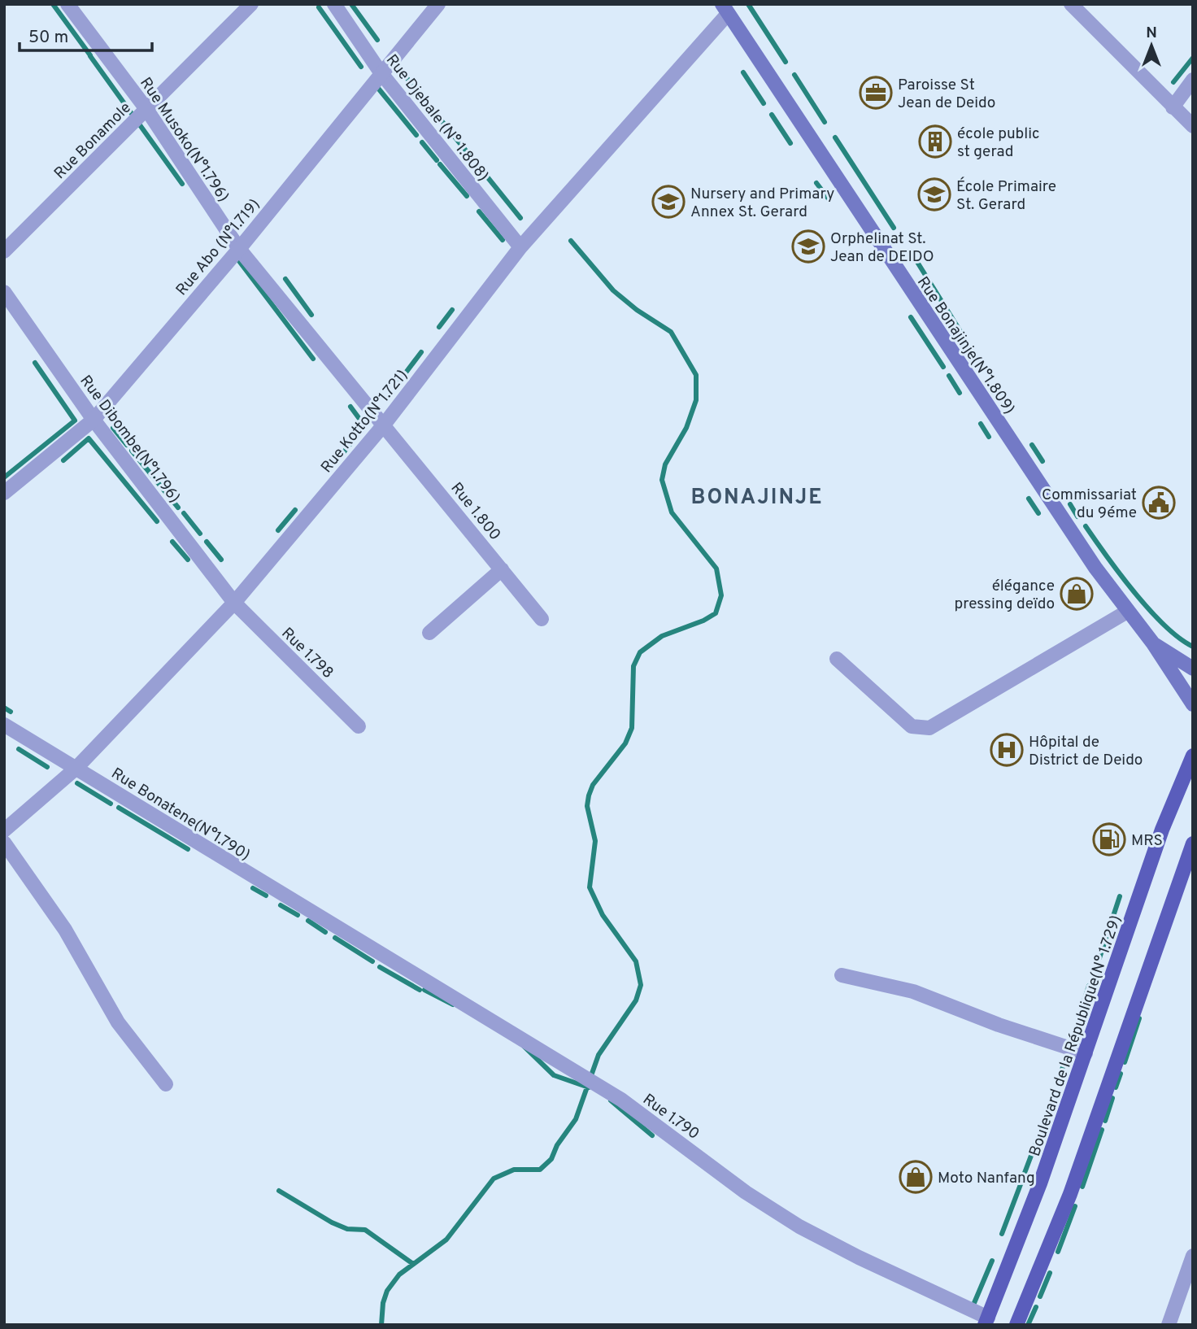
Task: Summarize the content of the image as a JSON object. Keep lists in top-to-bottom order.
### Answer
{
  "streets": {
    "main road": ["Rue Bonajinje(N°1.809)", "Boulevard de la République(N° 1.729)"],
    "street": [
      "Rue Djebale (N° 1.808)",
      "Rue Musoko(N°1.796)",
      "Rue Bonamole",
      "Rue Abo (N°1.719)",
      "Rue Kotto(N°1.721)",
      "Rue Dibombe(N°1.796)",
      "Rue 1.800",
      "Rue 1.798",
      "Rue Bonatene(N°1.790)",
      "Rue 1.790"
    ]
  },
  "crossings": [
    ["Rue Djebale (N° 1.808)", "Rue Abo (N°1.719)"],
    ["Rue Djebale (N° 1.808)", "Rue Kotto(N°1.721)"],
    ["Rue Musoko(N°1.796)", "Rue Bonamole"],
    ["Rue Musoko(N°1.796)", "Rue Abo (N°1.719)"],
    ["Rue Musoko(N°1.796)", "Rue Kotto(N°1.721)"],
    ["Rue Musoko(N°1.796)", "Rue 1.800"],
    ["Rue Abo (N°1.719)", "Rue Dibombe(N°1.796)"],
    ["Rue Bonajinje(N°1.809)", "Rue Kotto(N°1.721)"],
    ["Rue Kotto(N°1.721)", "Rue Dibombe(N°1.796)"],
    ["Rue Kotto(N°1.721)", "Rue 1.800"],
    ["Rue Kotto(N°1.721)", "Rue 1.798"],
    ["Rue Kotto(N°1.721)", "Rue Bonatene(N°1.790)"],
    ["Rue Dibombe(N°1.796)", "Rue 1.798"],
    ["Rue Bonatene(N°1.790)", "Rue 1.790"],
    ["Boulevard de la République(N° 1.729)", "Rue 1.790"]
  ],
  "districts": ["BONAJINJE"],
  "places": {
    "office": ["Paroisse St Jean de Deido"],
    "building": ["école public st gerad"],
    "school or university": ["École Primaire St. Gerard", "Nursery and Primary Annex St. Gerard", "Orphelinat St. Jean de DEIDO"],
    "public building": ["Commissariat du 9éme"],
    "shop": ["élégance pressing deïdo", "Moto Nanfang"],
    "hospital": ["Hôpital de District de Deido"],
    "fuel station": ["MRS"]
  },
  "scale_bar": "50 m",
  "north": "top"
}
